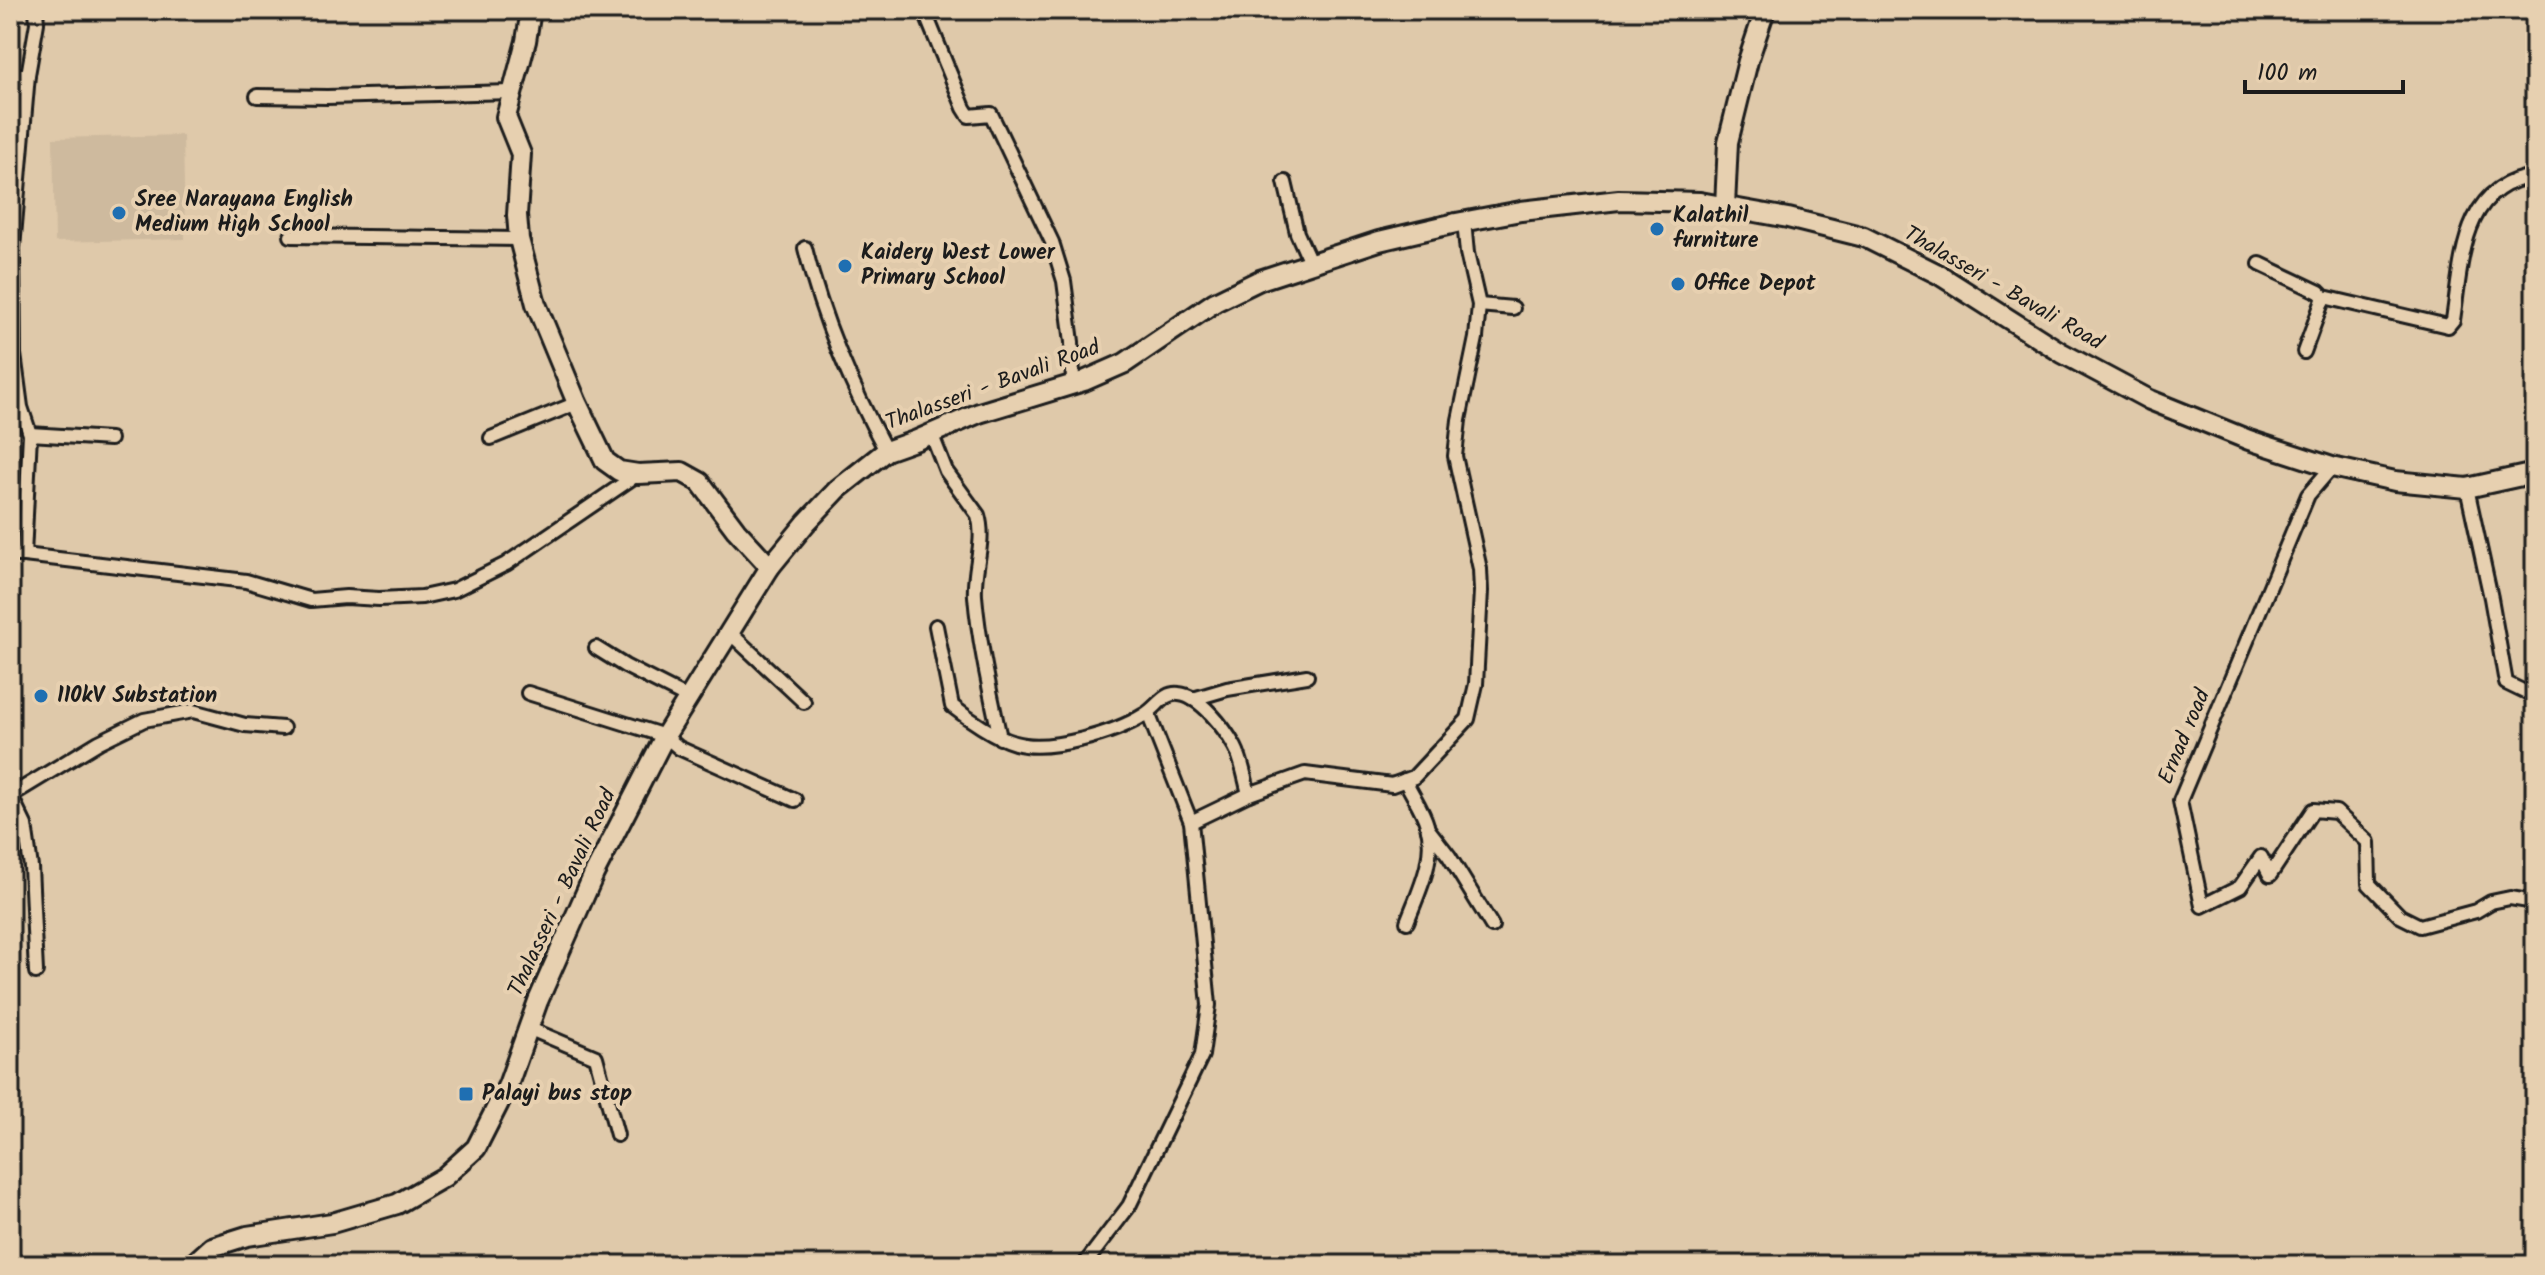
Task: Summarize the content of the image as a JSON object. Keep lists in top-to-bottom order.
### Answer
{
  "streets": {
    "main road": ["Thalasseri - Bavali Road"],
    "street": ["Ernad road"]
  },
  "crossings": [
    ["Thalasseri - Bavali Road", "Ernad road"]
  ],
  "places": {
    "other": [
      "Sree Narayana English Medium High School",
      "Kalathil furniture",
      "Kaidery West Lower Primary School",
      "Office Depot",
      "110kV Substation"
    ],
    "transit": ["Palayi bus stop"]
  },
  "scale_bar": "100 m"
}
